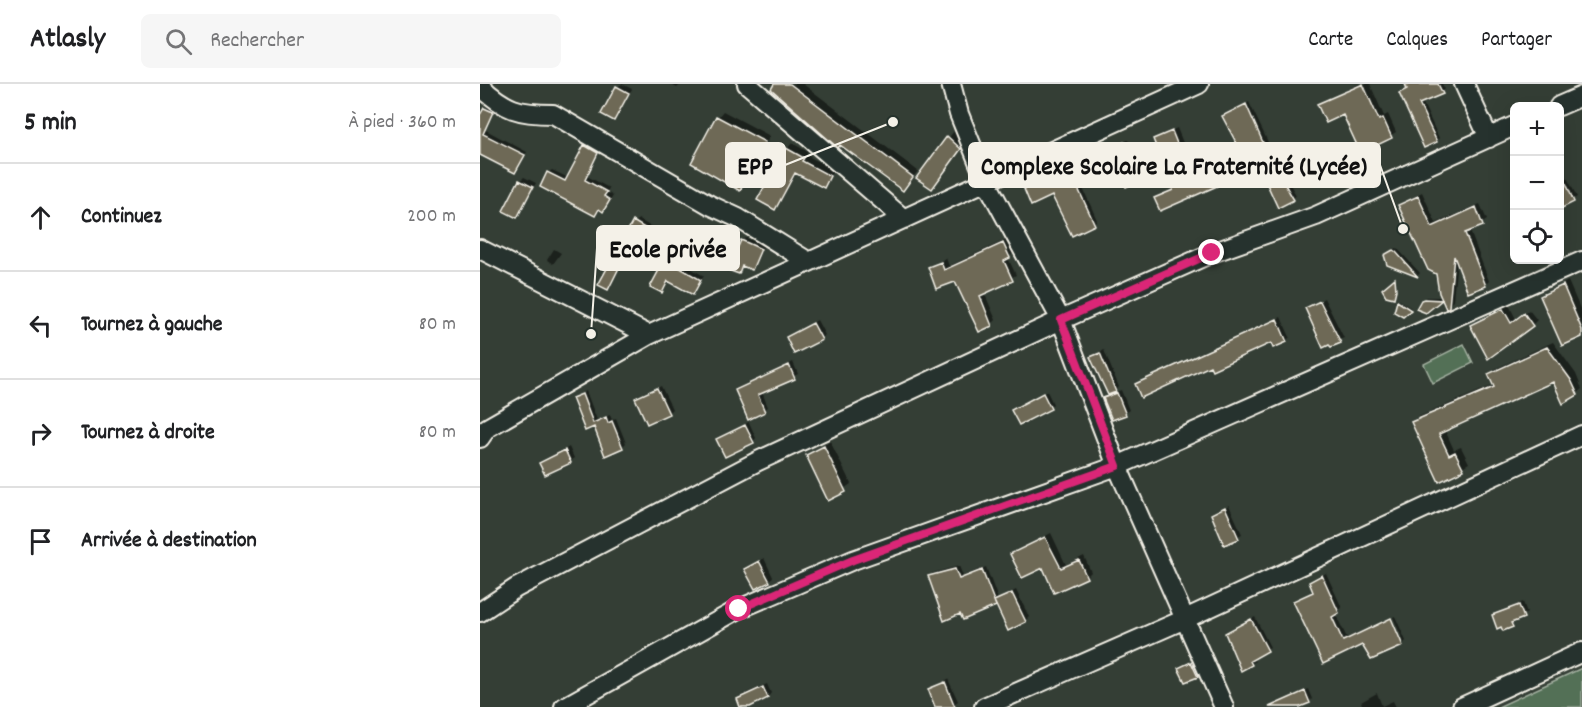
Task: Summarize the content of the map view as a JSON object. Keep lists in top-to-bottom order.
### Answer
{
  "places": ["EPP", "Complexe Scolaire La Fraternité (Lycée)", "Ecole privée"],
  "page": {
    "header": "Atlasly",
    "search": "Rechercher",
    "nav": ["Carte", "Calques", "Partager"],
    "heading": ["5 min", "À pied · 360 m"],
    "map_buttons": ["+", "−"],
    "list": [
      ["Continuez", "200 m"],
      ["Tournez à gauche", "80 m"],
      ["Tournez à droite", "80 m"],
      "Arrivée à destination"
    ]
  }
}
